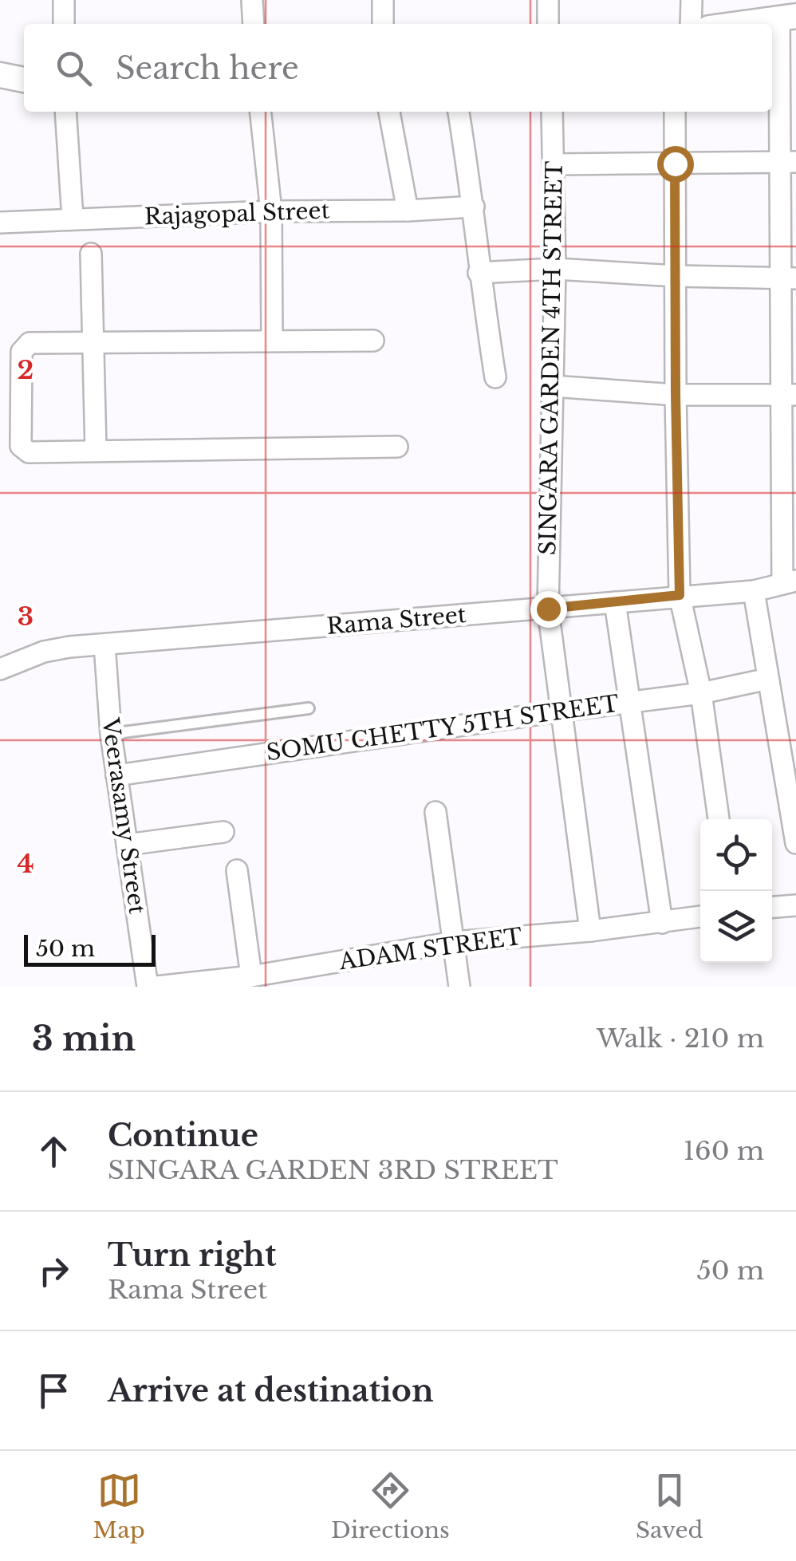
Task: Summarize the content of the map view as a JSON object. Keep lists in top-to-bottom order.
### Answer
{
  "streets": {
    "street": [
      "Rajagopal Street",
      "SINGARA GARDEN 4TH STREET",
      "Rama Street",
      "SOMU CHETTY 5TH STREET",
      "Veerasamy Street",
      "ADAM STREET"
    ]
  },
  "crossings": [
    ["SINGARA GARDEN 4TH STREET", "Rama Street"],
    ["SINGARA GARDEN 4TH STREET", "SOMU CHETTY 5TH STREET"],
    ["SINGARA GARDEN 4TH STREET", "ADAM STREET"],
    ["Rama Street", "Veerasamy Street"],
    ["SOMU CHETTY 5TH STREET", "Veerasamy Street"]
  ],
  "scale_bar": "50 m",
  "page": {
    "search": "Search here",
    "scale": "50 m",
    "heading": ["3 min", "Walk · 210 m"],
    "list": [
      ["Continue", "SINGARA GARDEN 3RD STREET", "160 m"],
      ["Turn right", "Rama Street", "50 m"],
      "Arrive at destination"
    ],
    "nav": ["Map", "Directions", "Saved"]
  },
  "grid": {
    "rows": ["2", "3", "4"]
  }
}
